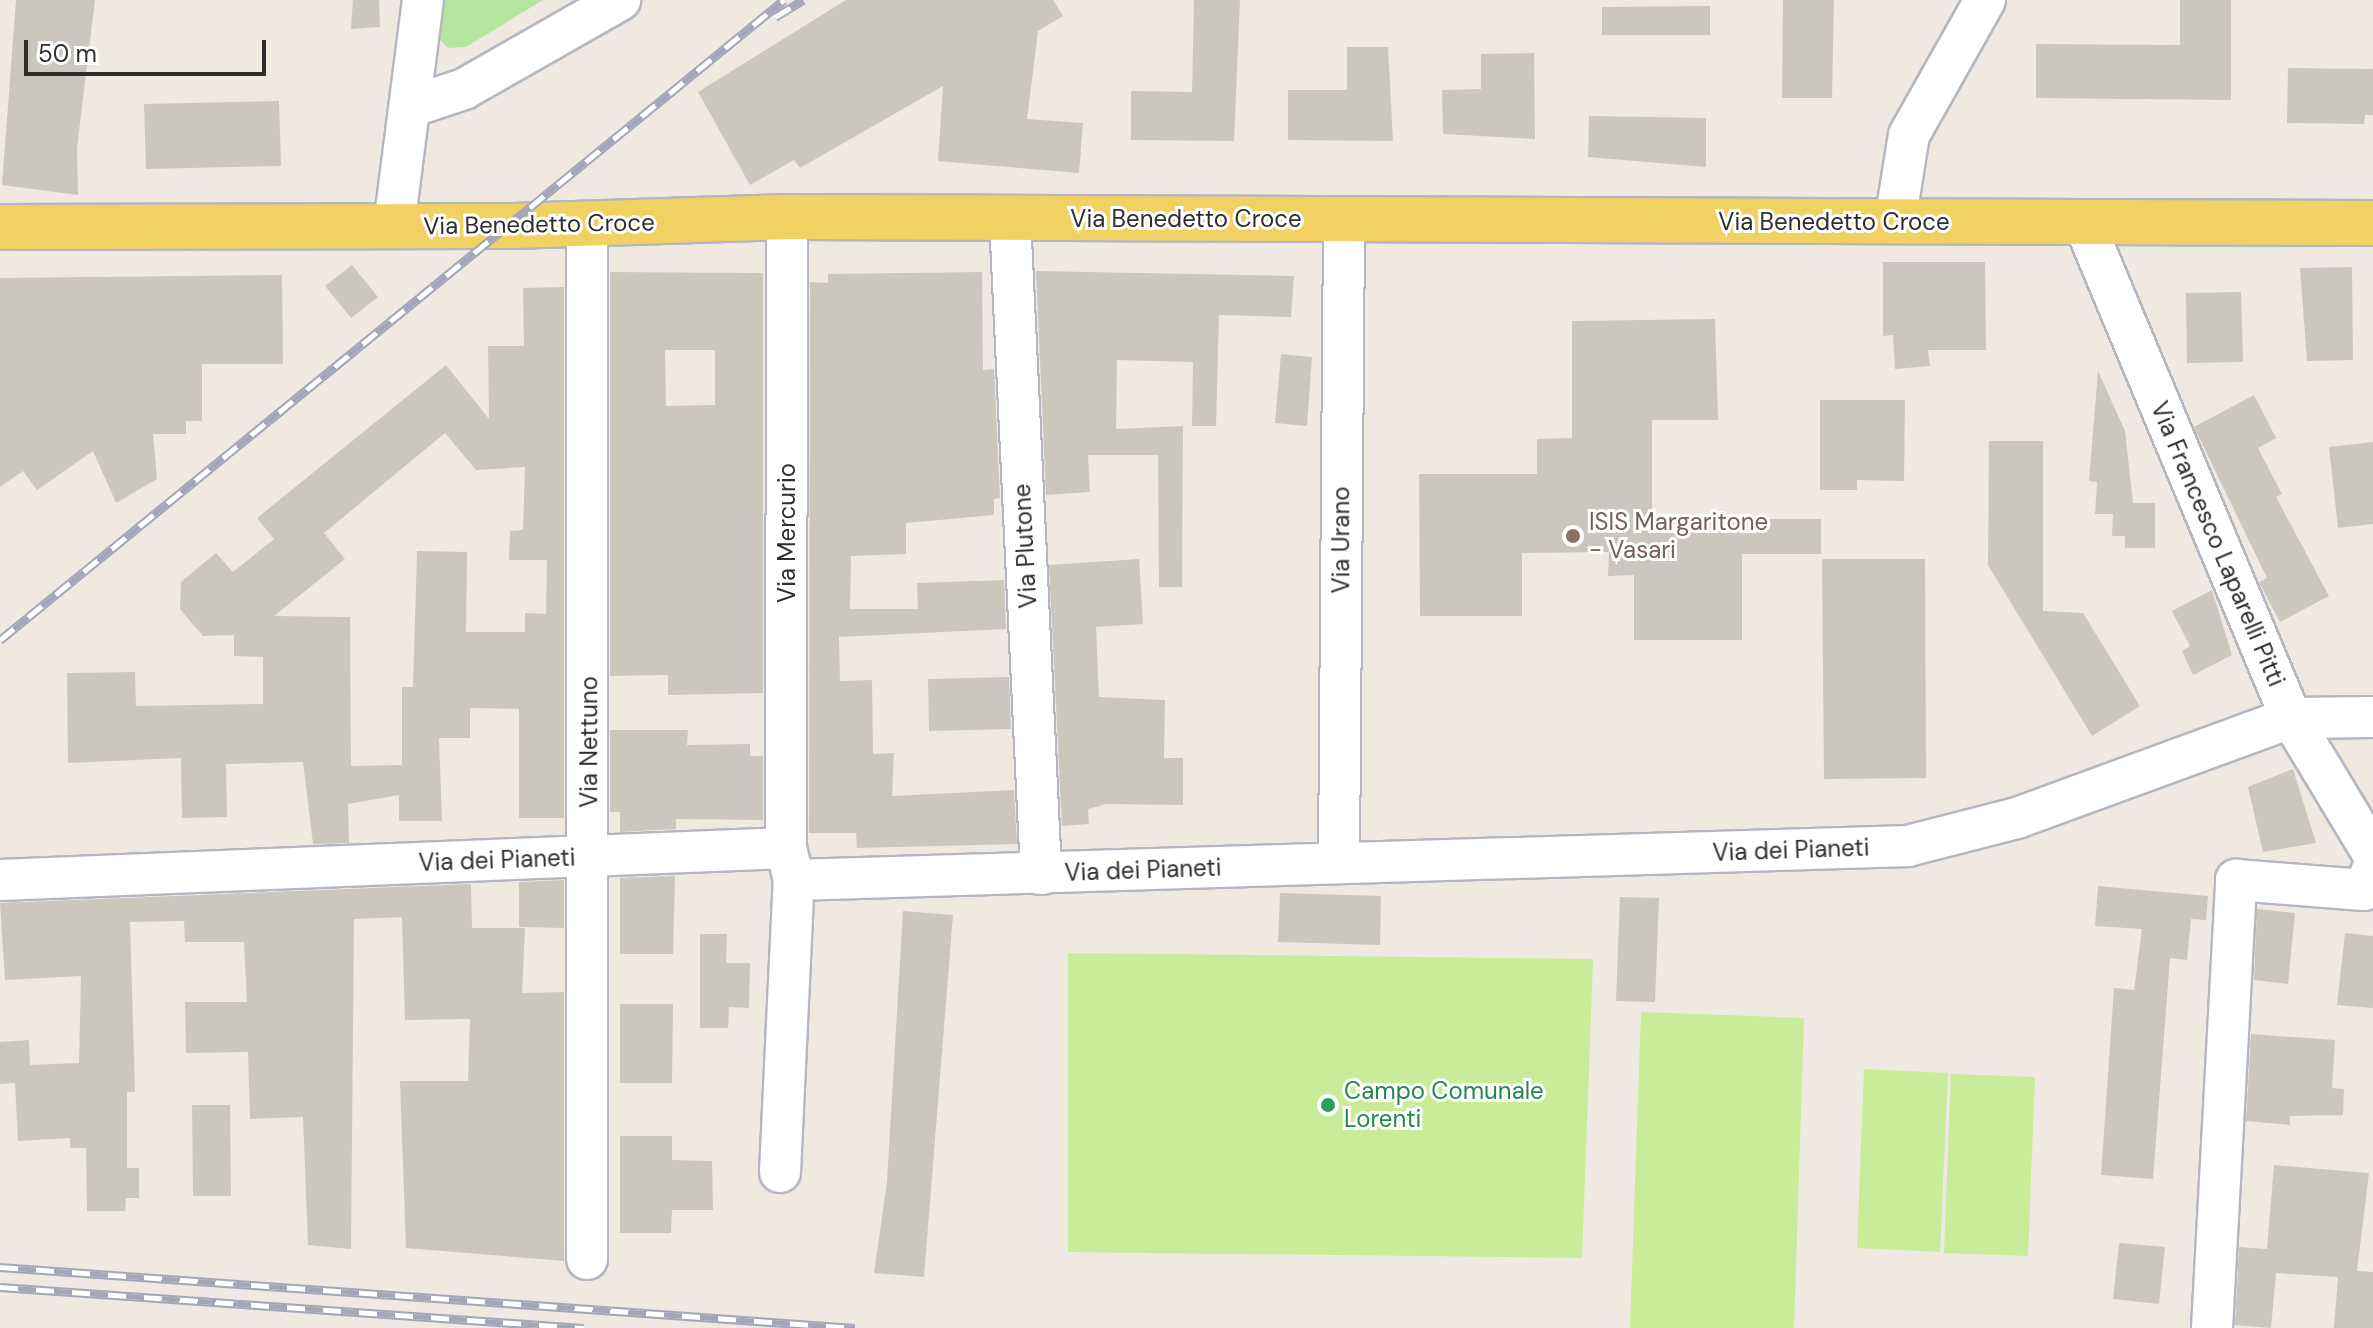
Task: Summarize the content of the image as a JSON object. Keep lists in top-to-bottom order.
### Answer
{
  "streets": {
    "main road": ["Via Benedetto Croce"],
    "street": [
      "Via Mercurio",
      "Via Urano",
      "Via Francesco Laparelli Pitti",
      "Via Plutone",
      "Via Nettuno",
      "Via dei Pianeti"
    ]
  },
  "crossings": [
    ["Via Benedetto Croce", "Via Mercurio"],
    ["Via Benedetto Croce", "Via Urano"],
    ["Via Benedetto Croce", "Via Francesco Laparelli Pitti"],
    ["Via Benedetto Croce", "Via Plutone"],
    ["Via Benedetto Croce", "Via Nettuno"],
    ["Via Mercurio", "Via dei Pianeti"],
    ["Via Urano", "Via dei Pianeti"],
    ["Via Francesco Laparelli Pitti", "Via dei Pianeti"],
    ["Via Plutone", "Via dei Pianeti"],
    ["Via Nettuno", "Via dei Pianeti"]
  ],
  "places": ["ISIS Margaritone - Vasari", "Campo Comunale Lorenti"],
  "scale_bar": "50 m"
}
